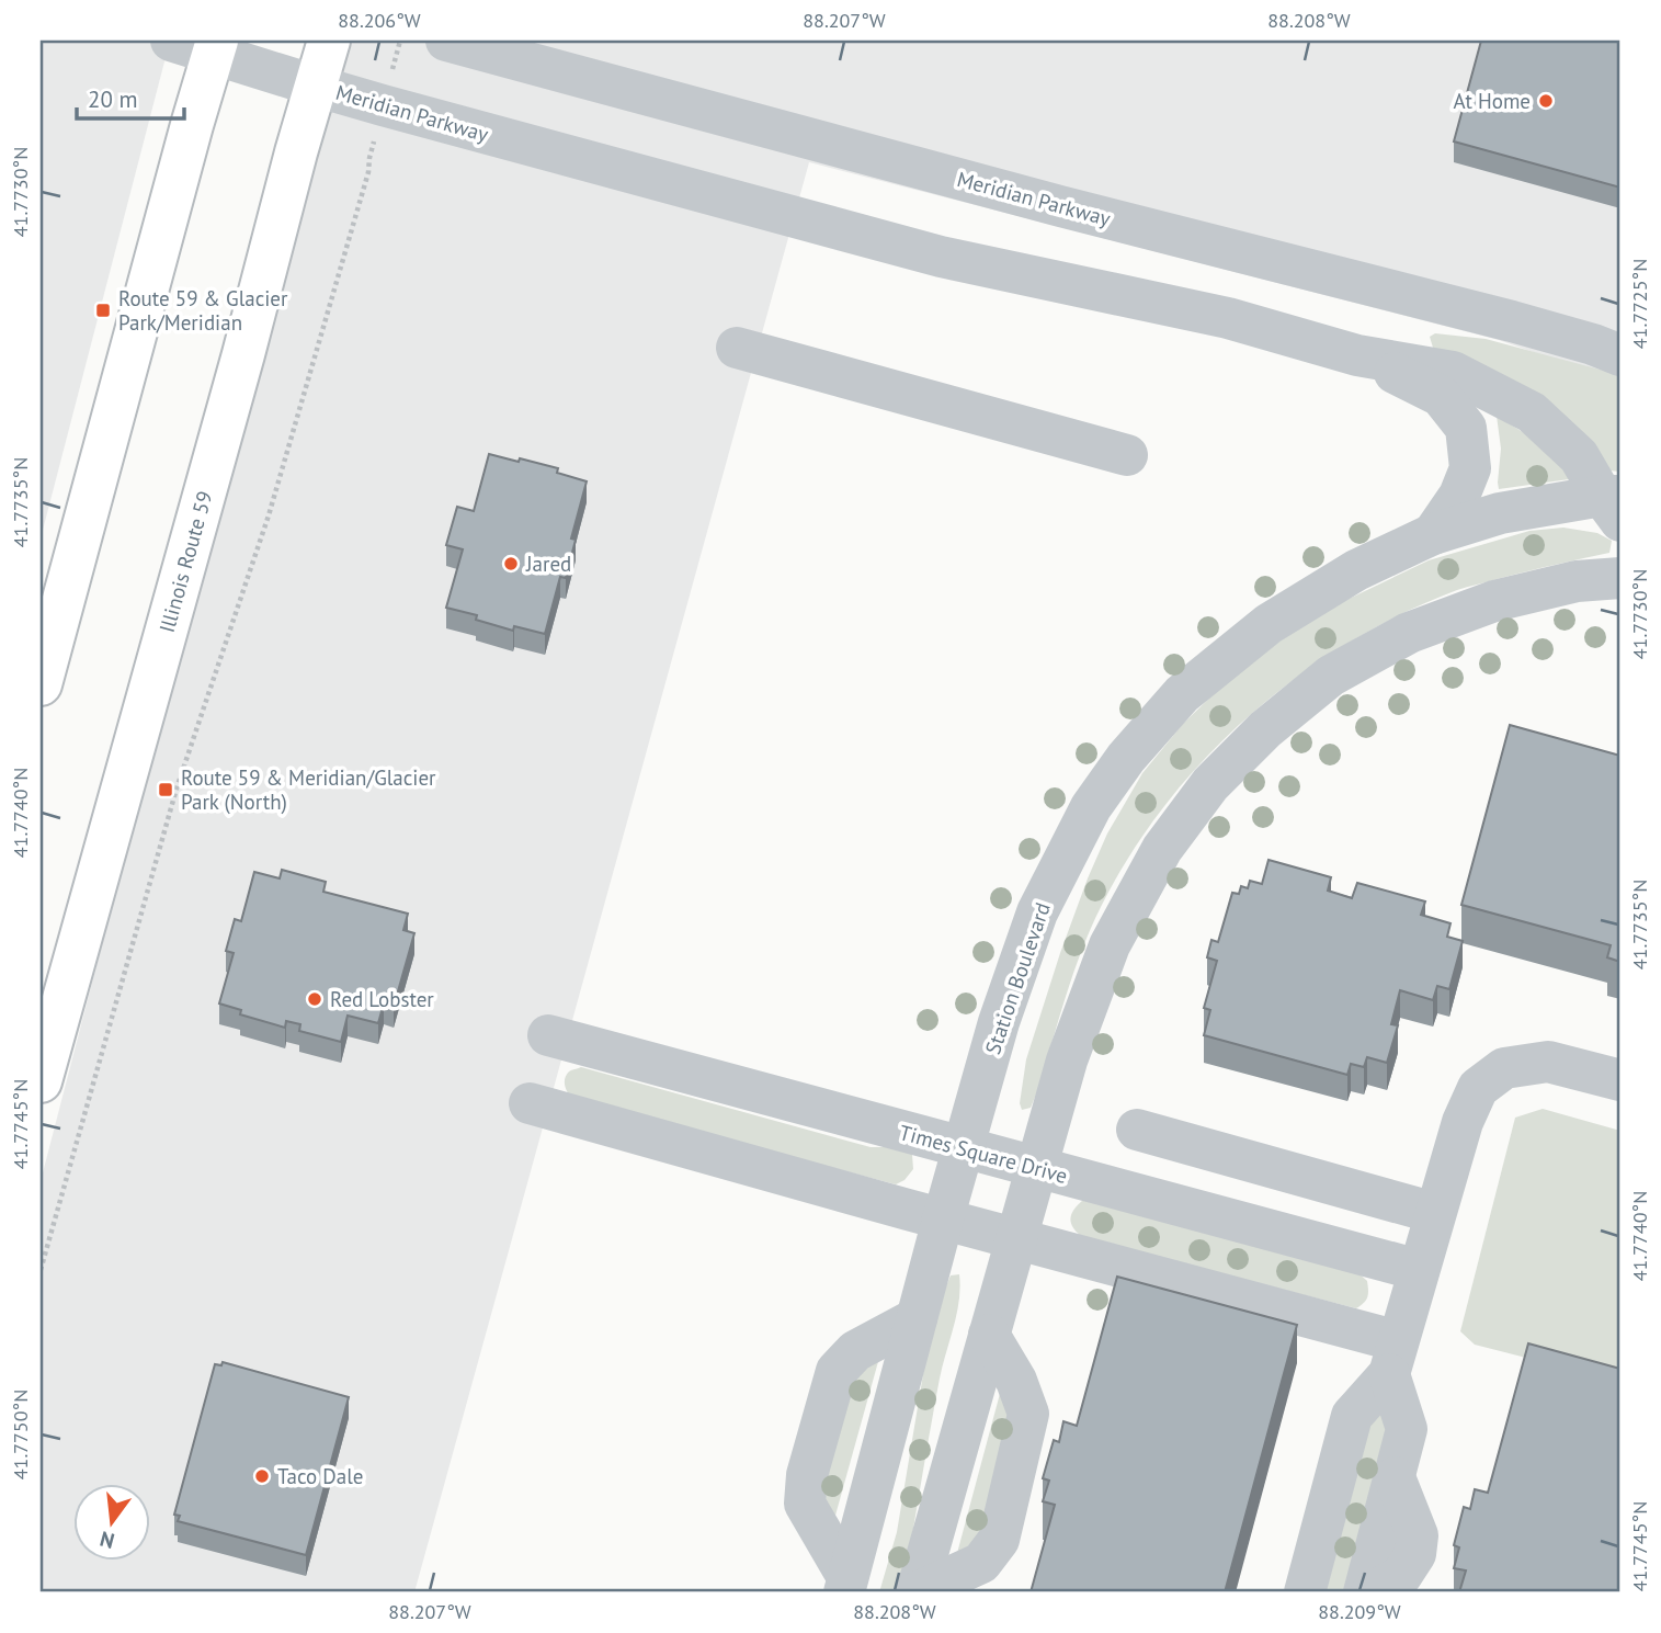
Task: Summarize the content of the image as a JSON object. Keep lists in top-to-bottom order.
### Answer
{
  "streets": {
    "main road": ["Illinois Route 59"],
    "street": ["Meridian Parkway", "Station Boulevard", "Times Square Drive"]
  },
  "crossings": [
    ["Meridian Parkway", "Illinois Route 59"],
    ["Meridian Parkway", "Station Boulevard"],
    ["Station Boulevard", "Times Square Drive"]
  ],
  "places": {
    "other": [
      "At Home",
      "Jared",
      "Red Lobster",
      "Taco Dale"
    ],
    "transit": ["Route 59 & Glacier Park/Meridian", "Route 59 & Meridian/Glacier Park (North)"]
  },
  "scale_bar": "20 m",
  "north": "bottom",
  "coordinates": [
    "88.206°W",
    "88.207°W",
    "88.208°W",
    "41.7730°N",
    "41.7725°N",
    "41.7735°N",
    "41.7740°N",
    "41.7745°N",
    "41.7750°N",
    "88.209°W"
  ]
}
